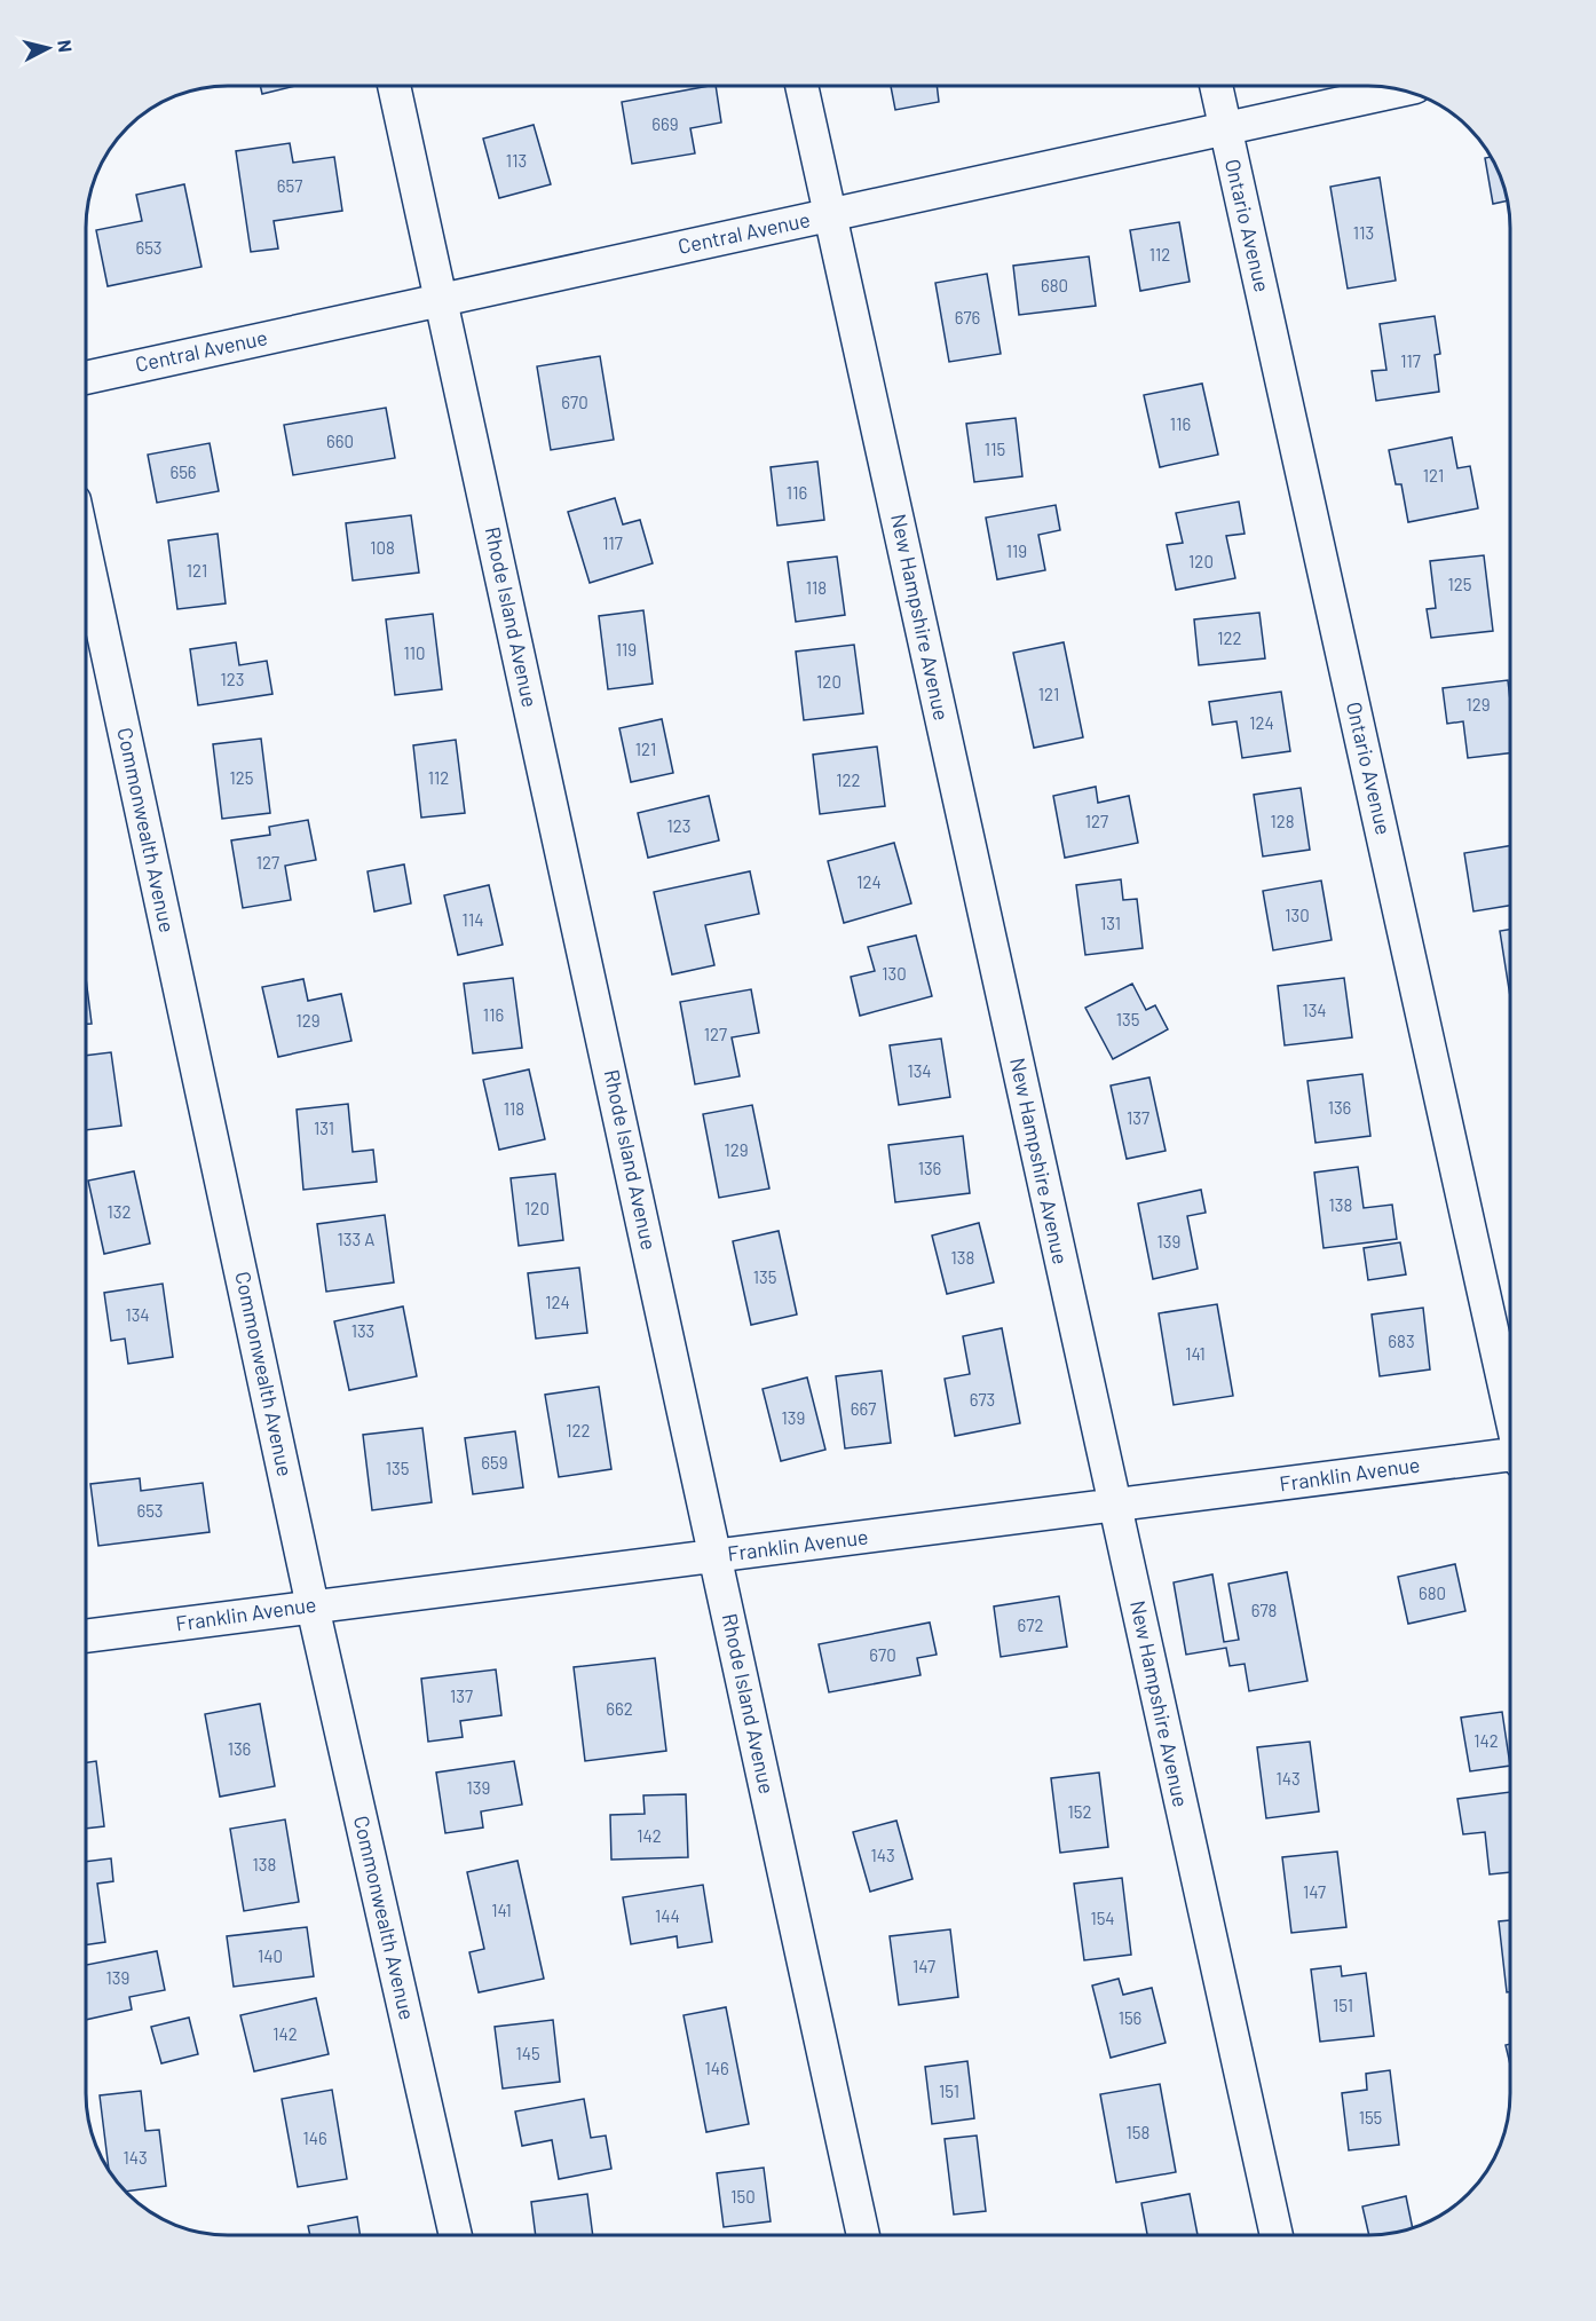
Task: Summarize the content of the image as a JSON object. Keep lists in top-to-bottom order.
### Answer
{
  "streets": {
    "street": [
      "Ontario Avenue",
      "Central Avenue",
      "Rhode Island Avenue",
      "New Hampshire Avenue",
      "Commonwealth Avenue",
      "Franklin Avenue"
    ]
  },
  "crossings": [
    ["Ontario Avenue", "Central Avenue"],
    ["Central Avenue", "Rhode Island Avenue"],
    ["Central Avenue", "New Hampshire Avenue"],
    ["Rhode Island Avenue", "Franklin Avenue"],
    ["New Hampshire Avenue", "Franklin Avenue"],
    ["Commonwealth Avenue", "Franklin Avenue"]
  ],
  "house_numbers": [
    "669",
    "113",
    "657",
    "113",
    "653",
    "112",
    "680",
    "676",
    "117",
    "670",
    "116",
    "660",
    "115",
    "656",
    "121",
    "116",
    "117",
    "108",
    "119",
    "120",
    "121",
    "125",
    "118",
    "122",
    "119",
    "110",
    "123",
    "120",
    "121",
    "129",
    "124",
    "121",
    "125",
    "112",
    "122",
    "127",
    "128",
    "123",
    "127",
    "124",
    "130",
    "114",
    "131",
    "130",
    "134",
    "116",
    "135",
    "129",
    "127",
    "134",
    "136",
    "118",
    "137",
    "131",
    "129",
    "136",
    "138",
    "120",
    "132",
    "133 A",
    "139",
    "138",
    "135",
    "124",
    "134",
    "133",
    "683",
    "141",
    "673",
    "667",
    "139",
    "122",
    "659",
    "135",
    "653",
    "680",
    "678",
    "672",
    "670",
    "137",
    "662",
    "142",
    "136",
    "143",
    "139",
    "152",
    "142",
    "143",
    "138",
    "147",
    "141",
    "144",
    "154",
    "140",
    "147",
    "139",
    "151",
    "156",
    "142",
    "145",
    "146",
    "151",
    "155",
    "158",
    "146",
    "143",
    "150"
  ],
  "north": "right"
}
